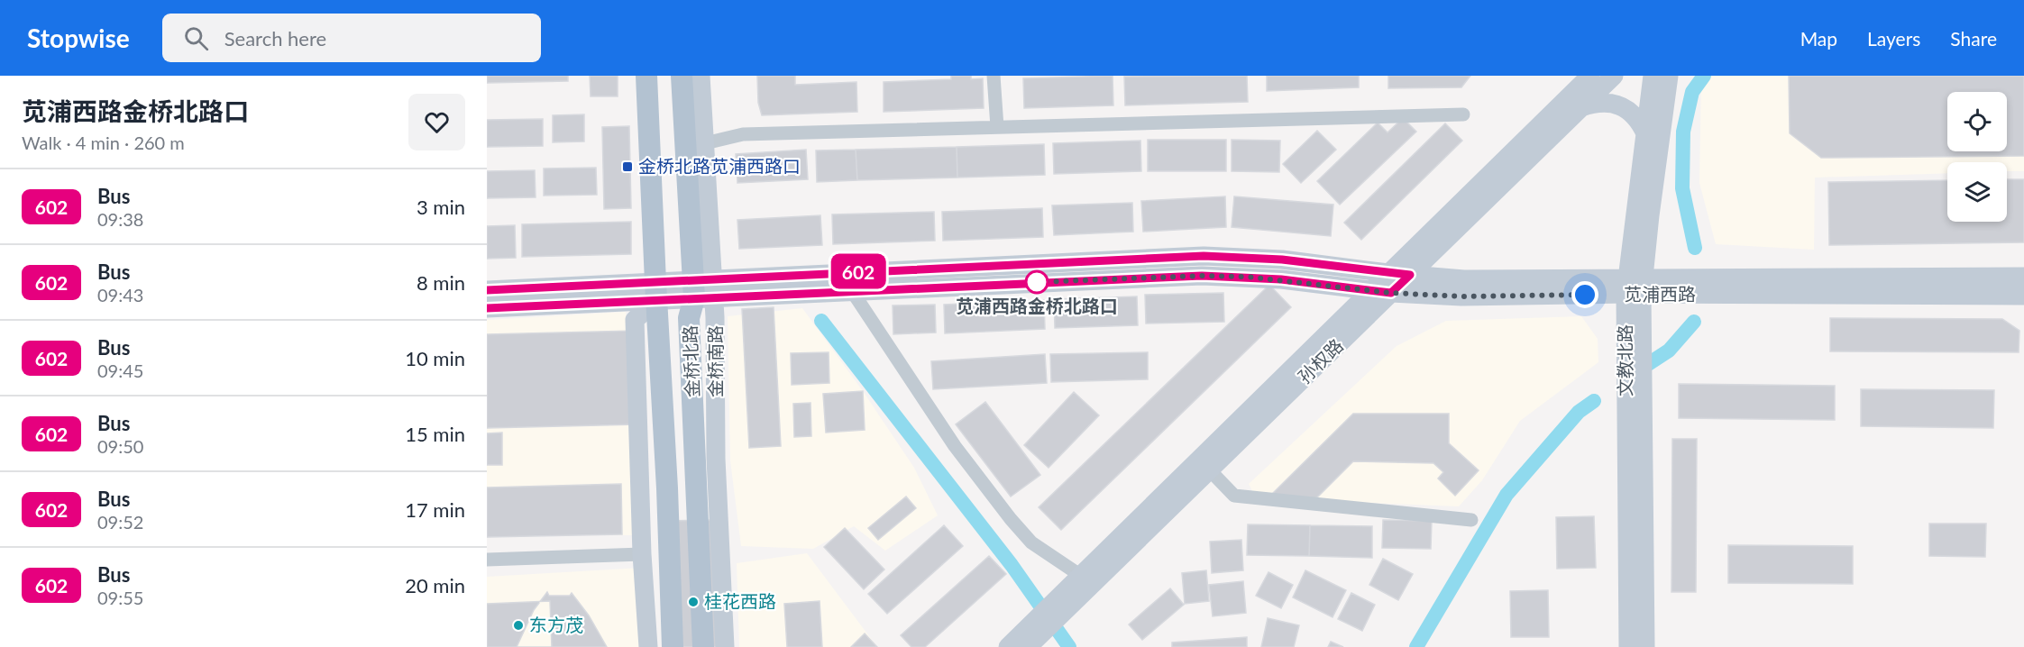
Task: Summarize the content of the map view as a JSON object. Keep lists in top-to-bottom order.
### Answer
{
  "streets": {
    "main road": ["金桥北路"],
    "street": [
      "苋浦西路",
      "文教北路",
      "金桥南路",
      "孙权路"
    ]
  },
  "crossings": [
    ["苋浦西路", "文教北路"],
    ["苋浦西路", "金桥北路"],
    ["苋浦西路", "金桥南路"],
    ["苋浦西路", "孙权路"],
    ["金桥北路", "金桥南路"]
  ],
  "places": {
    "transit": ["金桥北路苋浦西路口"],
    "other": ["苋浦西路金桥北路口", "桂花西路", "东方茂"]
  },
  "lines": ["bus line 602"],
  "page": {
    "header": "Stopwise",
    "search": "Search here",
    "nav": ["Map", "Layers", "Share"],
    "heading": ["苋浦西路金桥北路口", "Walk · 4 min · 260 m"],
    "on_map": "602",
    "list": [
      {
        "mark": "602",
        "name": "Bus",
        "note": "09:38",
        "value": "3 min"
      },
      {
        "mark": "602",
        "name": "Bus",
        "note": "09:43",
        "value": "8 min"
      },
      {
        "mark": "602",
        "name": "Bus",
        "note": "09:45",
        "value": "10 min"
      },
      {
        "mark": "602",
        "name": "Bus",
        "note": "09:50",
        "value": "15 min"
      },
      {
        "mark": "602",
        "name": "Bus",
        "note": "09:52",
        "value": "17 min"
      },
      {
        "mark": "602",
        "name": "Bus",
        "note": "09:55",
        "value": "20 min"
      }
    ]
  }
}
